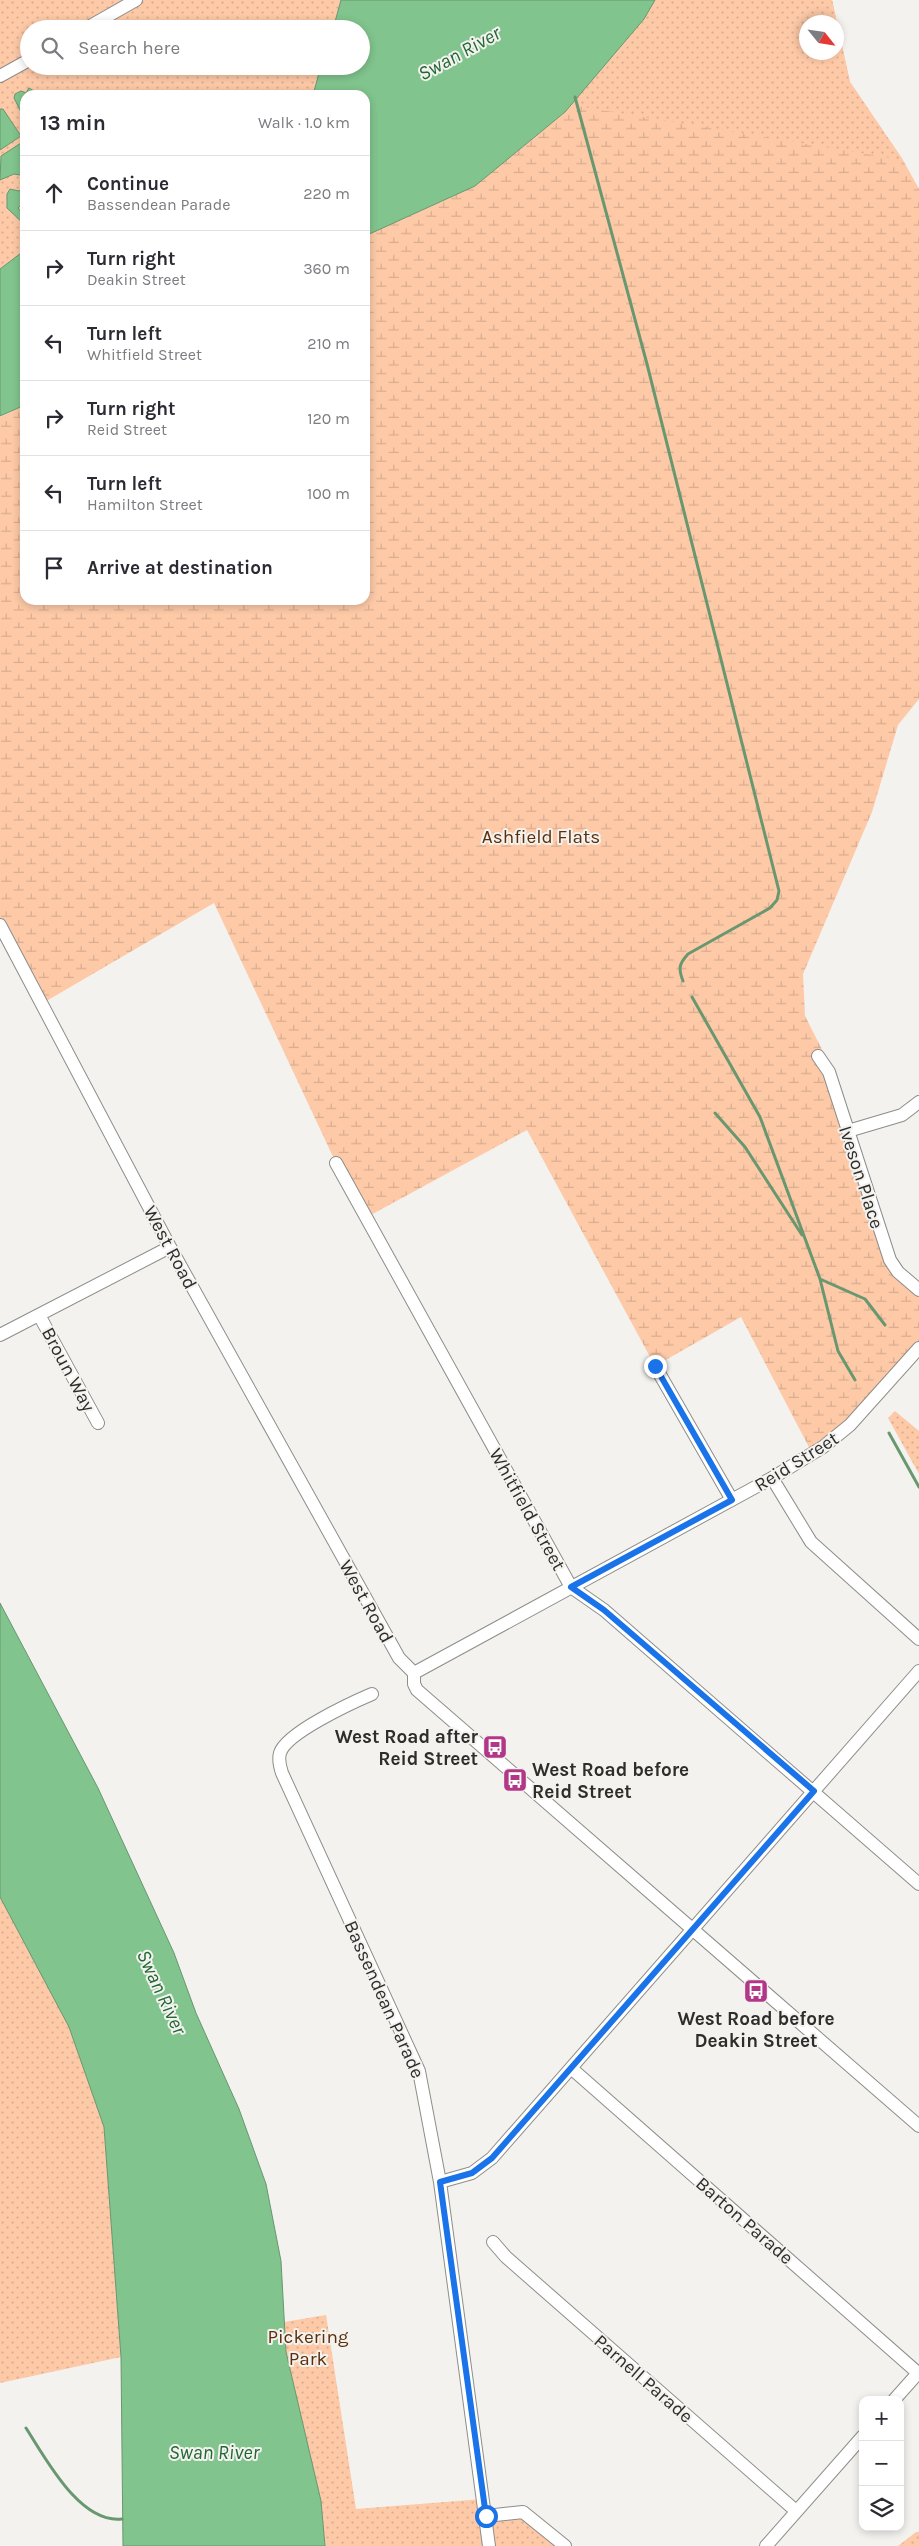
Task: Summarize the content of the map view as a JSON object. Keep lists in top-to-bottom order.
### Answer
{
  "streets": {
    "street": [
      "Iveson Place",
      "West Road",
      "Broun Way",
      "Reid Street",
      "Whitfield Street",
      "Bassendean Parade",
      "Barton Parade",
      "Parnell Parade"
    ]
  },
  "crossings": [
    ["West Road", "Reid Street"],
    ["Reid Street", "Whitfield Street"]
  ],
  "water": ["Swan River"],
  "parks": ["Ashfield Flats", "Pickering Park"],
  "places": {
    "bus stop": ["West Road after Reid Street", "West Road before Reid Street", "West Road before Deakin Street"]
  },
  "north": "bottom right",
  "page": {
    "search": "Search here",
    "heading": ["13 min", "Walk · 1.0 km"],
    "list": [
      ["Continue", "Bassendean Parade", "220 m"],
      ["Turn right", "Deakin Street", "360 m"],
      ["Turn left", "Whitfield Street", "210 m"],
      ["Turn right", "Reid Street", "120 m"],
      ["Turn left", "Hamilton Street", "100 m"],
      "Arrive at destination"
    ],
    "map_buttons": ["+", "−"]
  }
}
